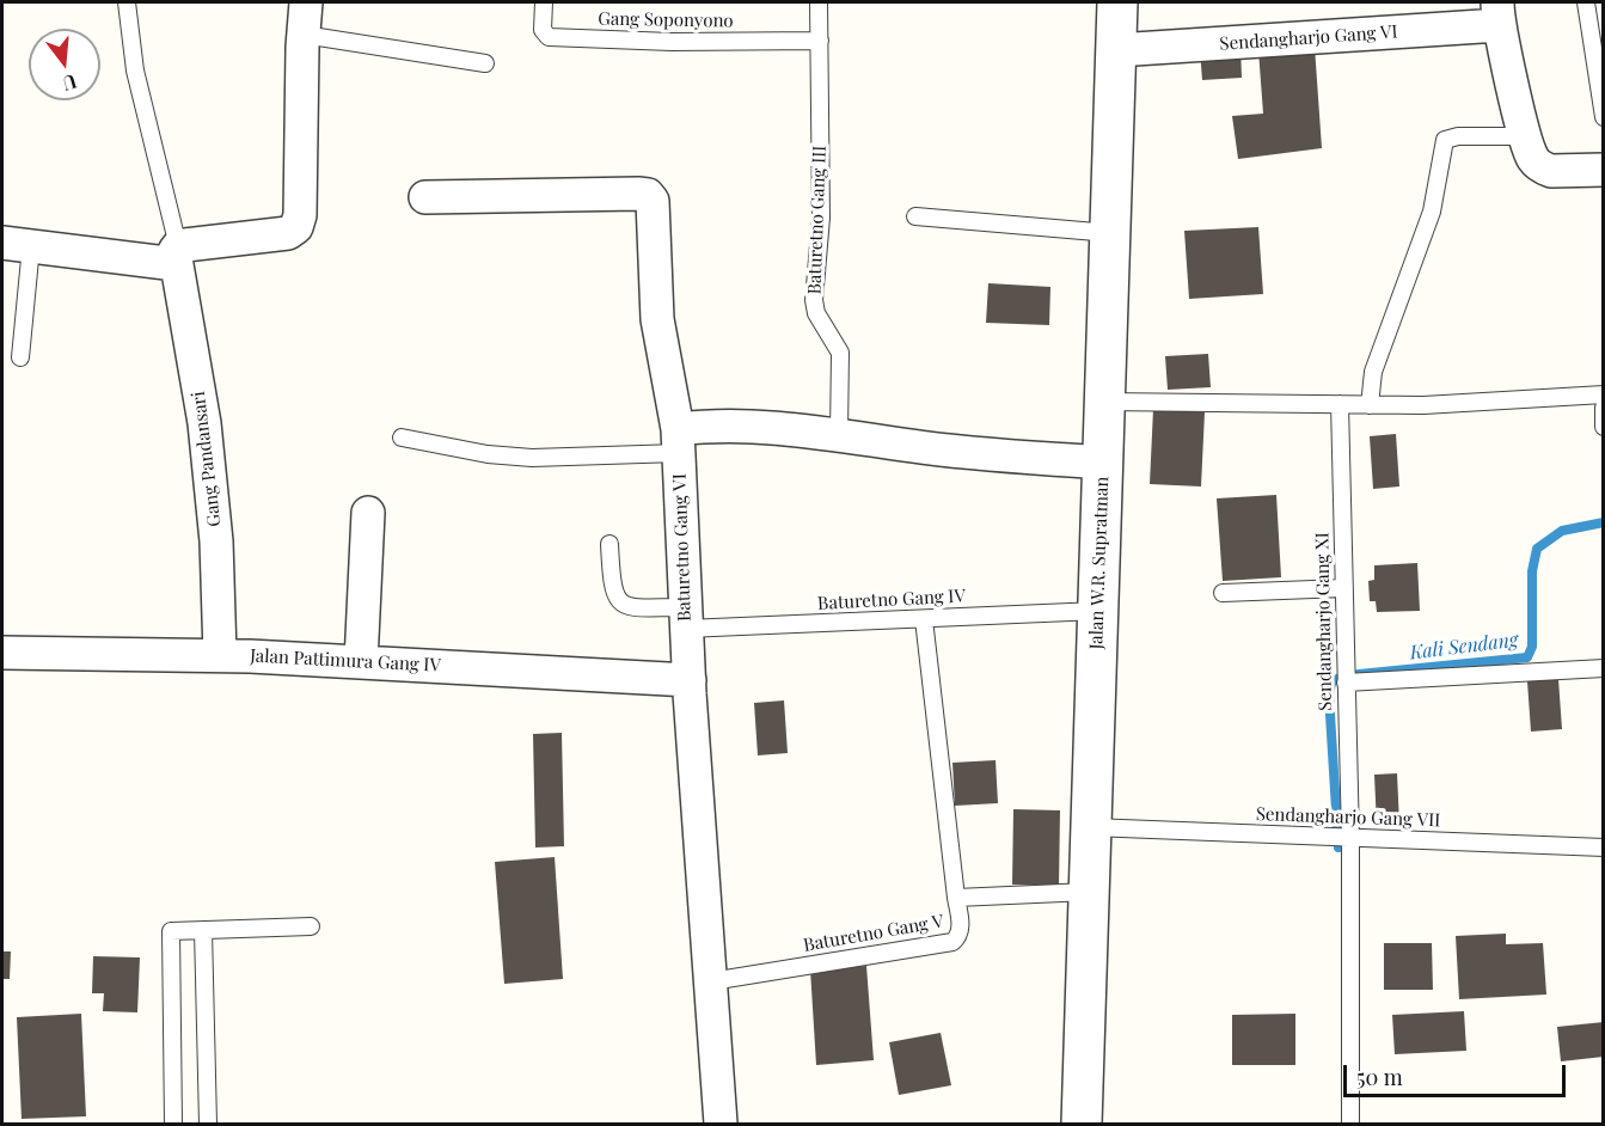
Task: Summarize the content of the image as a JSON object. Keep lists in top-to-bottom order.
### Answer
{
  "streets": {
    "street": [
      "Sendangharjo Gang VI",
      "Gang Pandansari",
      "Baturetno Gang VI",
      "Jalan W.R. Supratman",
      "Jalan Pattimura Gang IV"
    ],
    "lane": [
      "Gang Soponyono",
      "Baturetno Gang III",
      "Baturetno Gang IV",
      "Sendangharjo Gang XI",
      "Sendangharjo Gang VII",
      "Baturetno Gang V"
    ]
  },
  "crossings": [
    ["Gang Soponyono", "Baturetno Gang III"],
    ["Sendangharjo Gang VI", "Jalan W.R. Supratman"],
    ["Gang Pandansari", "Jalan Pattimura Gang IV"],
    ["Baturetno Gang VI", "Baturetno Gang IV"],
    ["Baturetno Gang VI", "Jalan Pattimura Gang IV"],
    ["Baturetno Gang VI", "Baturetno Gang V"],
    ["Jalan W.R. Supratman", "Baturetno Gang IV"],
    ["Jalan W.R. Supratman", "Sendangharjo Gang VII"],
    ["Jalan W.R. Supratman", "Baturetno Gang V"],
    ["Sendangharjo Gang XI", "Sendangharjo Gang VII"]
  ],
  "water": ["Kali Sendang"],
  "scale_bar": "50 m",
  "north": "bottom"
}
